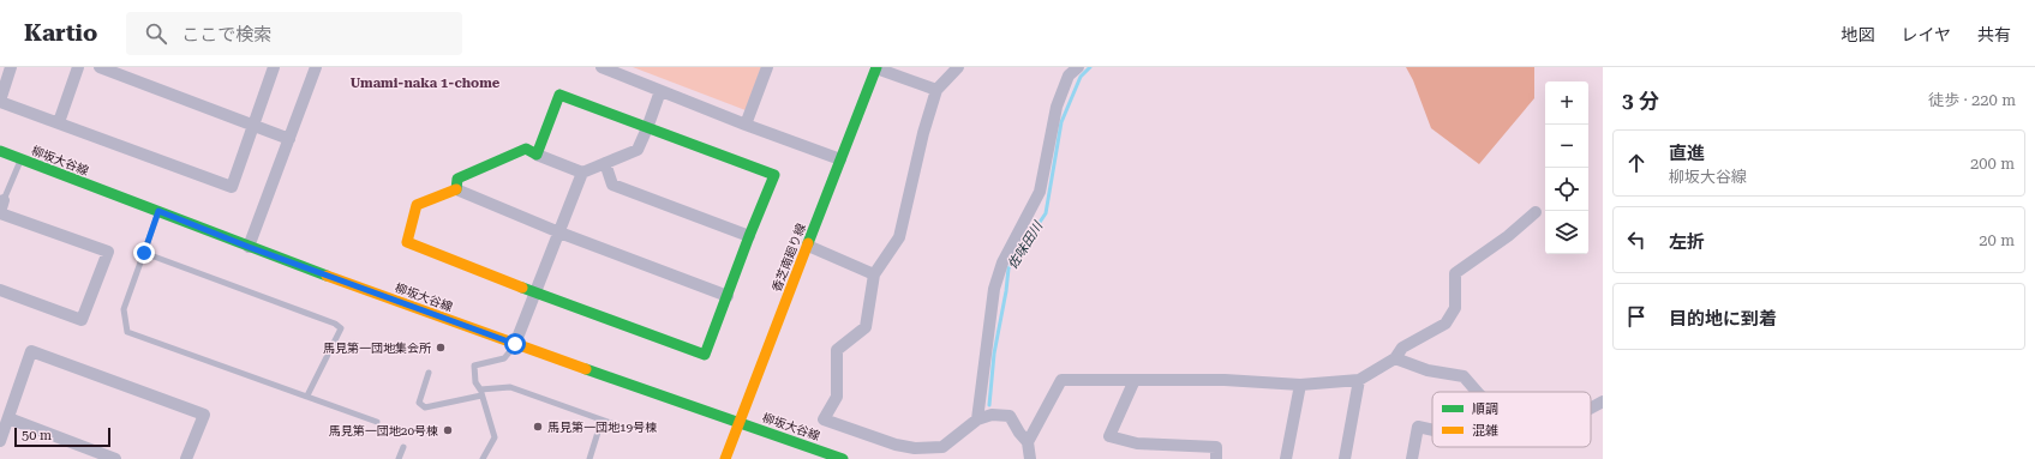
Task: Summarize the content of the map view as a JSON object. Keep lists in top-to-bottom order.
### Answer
{
  "streets": {
    "street": ["柳坂大谷線", "香芝南廻り線"]
  },
  "crossings": [
    ["柳坂大谷線", "香芝南廻り線"]
  ],
  "districts": ["Umami-naka 1-chome"],
  "water": ["佐味田川"],
  "places": ["馬見第一団地集会所", "馬見第一団地19号棟", "馬見第一団地20号棟"],
  "legend": ["順調", "混雑"],
  "scale_bar": "50 m",
  "page": {
    "header": "Kartio",
    "search": "ここで検索",
    "nav": ["地図", "レイヤ", "共有"],
    "heading": ["3 分", "徒歩 · 220 m"],
    "map_buttons": ["+", "−"],
    "list": [
      ["直進", "柳坂大谷線", "200 m"],
      ["左折", "20 m"],
      "目的地に到着"
    ],
    "scale": "50 m"
  }
}
